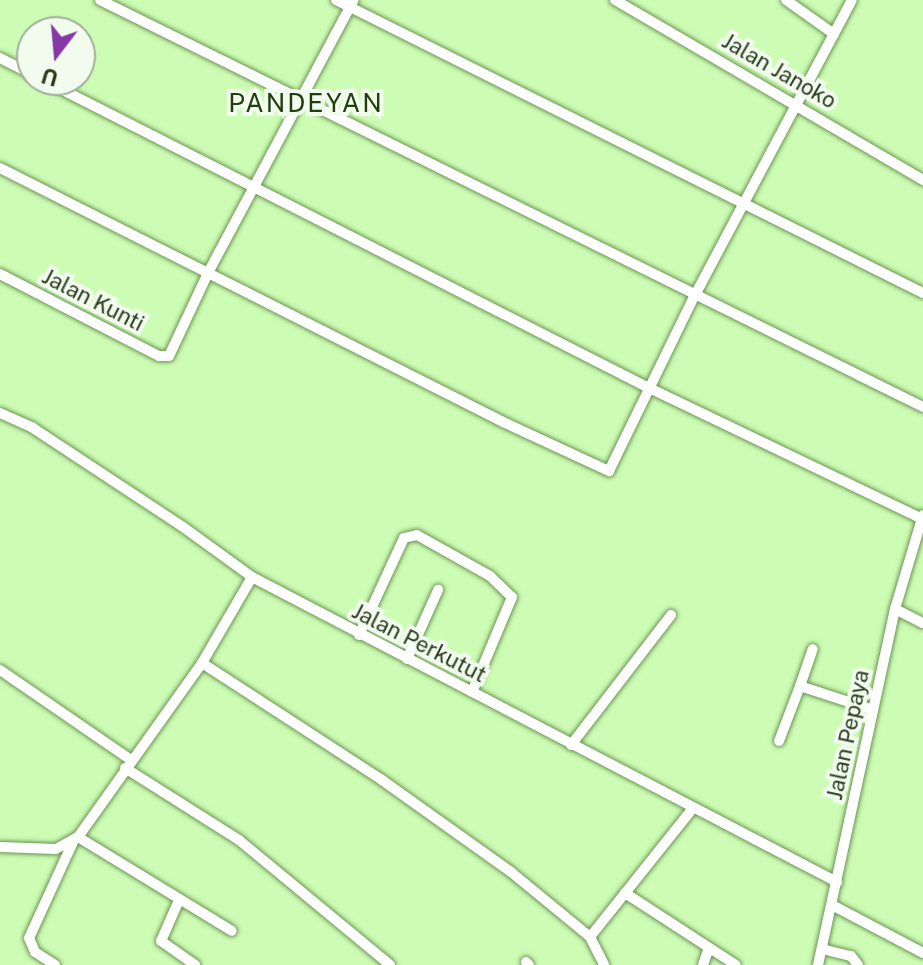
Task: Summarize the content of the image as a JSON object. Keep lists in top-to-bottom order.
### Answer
{
  "streets": {
    "street": [
      "Jalan Janoko",
      "Jalan Kunti",
      "Jalan Perkutut",
      "Jalan Pepaya"
    ]
  },
  "crossings": [
    ["Jalan Perkutut", "Jalan Pepaya"]
  ],
  "districts": ["PANDEYAN"],
  "north": "bottom"
}
